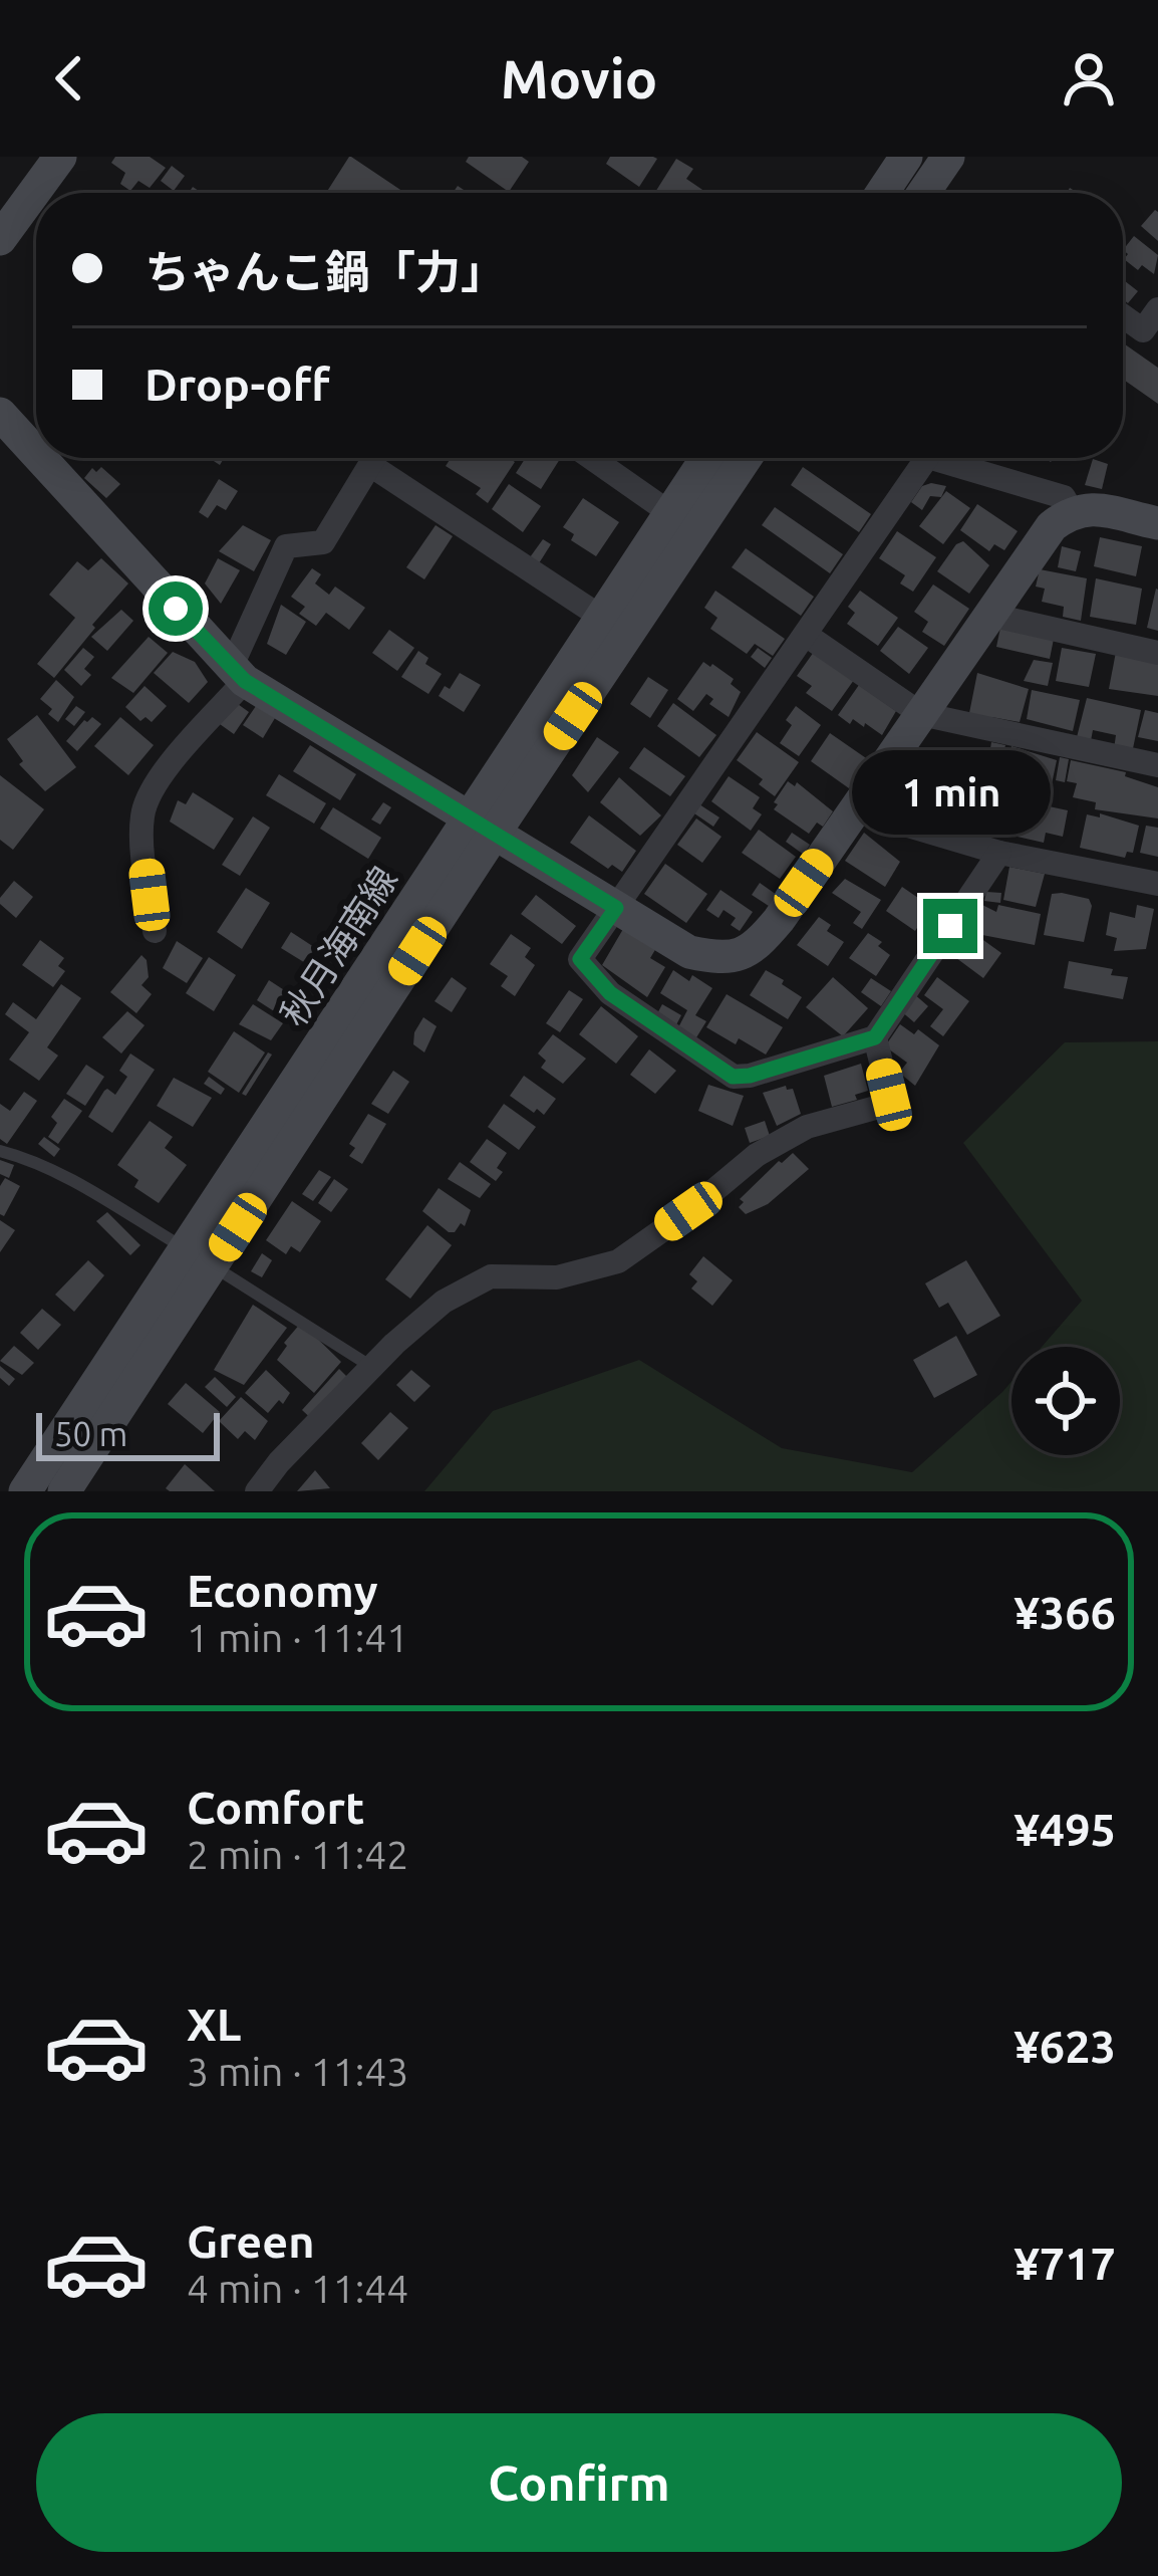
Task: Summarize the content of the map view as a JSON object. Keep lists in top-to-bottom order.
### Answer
{
  "streets": {
    "main road": ["秋月海南線"]
  },
  "scale_bar": "50 m",
  "page": {
    "header": "Movio",
    "banner": ["ちゃんこ鍋「力」", "Drop-off"],
    "bubble": "1 min",
    "scale": "50 m",
    "list": [
      {
        "name": "Economy",
        "note": "1 min · 11:41",
        "value": "¥366"
      },
      {
        "name": "Comfort",
        "note": "2 min · 11:42",
        "value": "¥495"
      },
      {
        "name": "XL",
        "note": "3 min · 11:43",
        "value": "¥623"
      },
      {
        "name": "Green",
        "note": "4 min · 11:44",
        "value": "¥717"
      }
    ],
    "buttons": "Confirm"
  }
}
